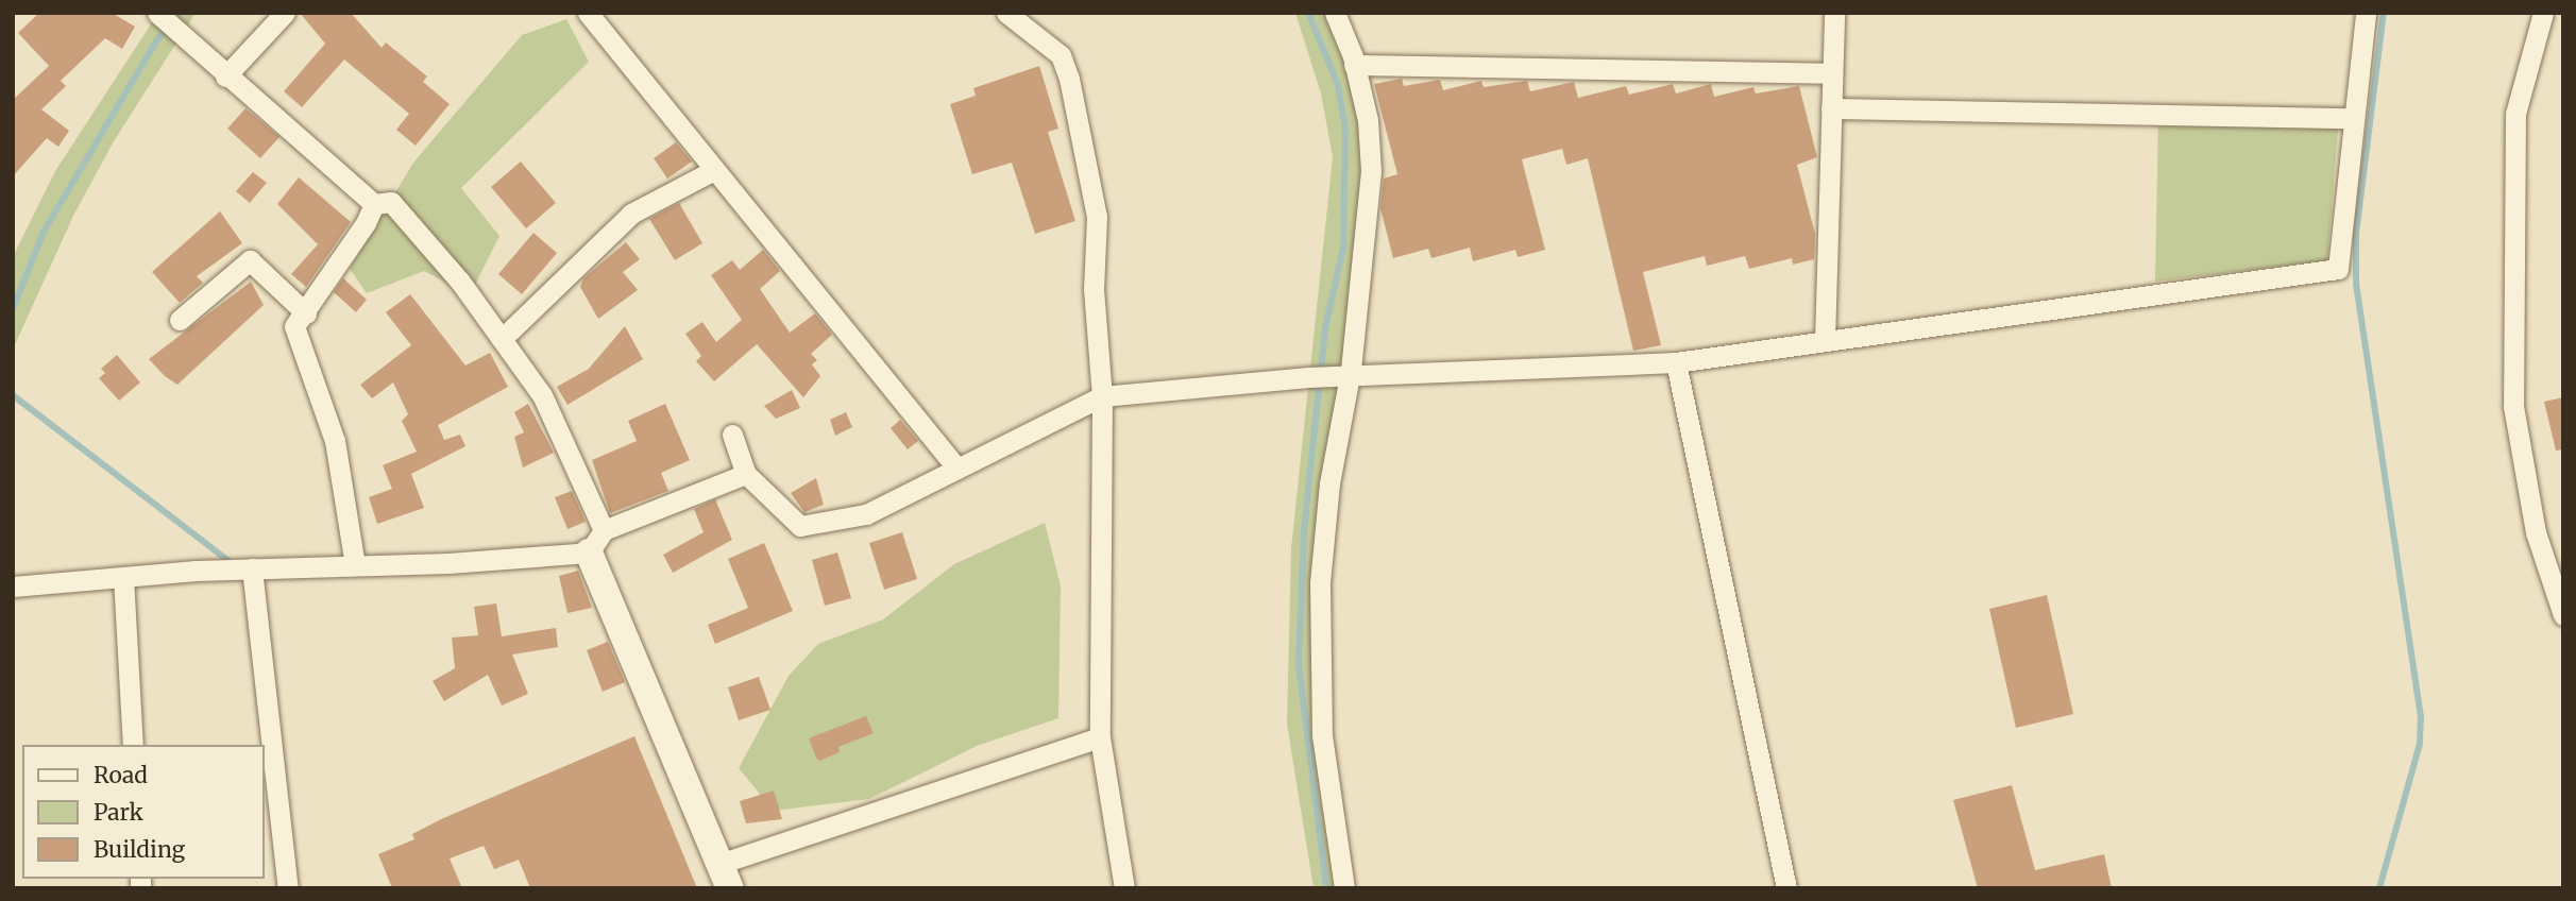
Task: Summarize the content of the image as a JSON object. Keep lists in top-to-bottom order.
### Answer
{
  "legend": ["Road", "Park", "Building"]
}
